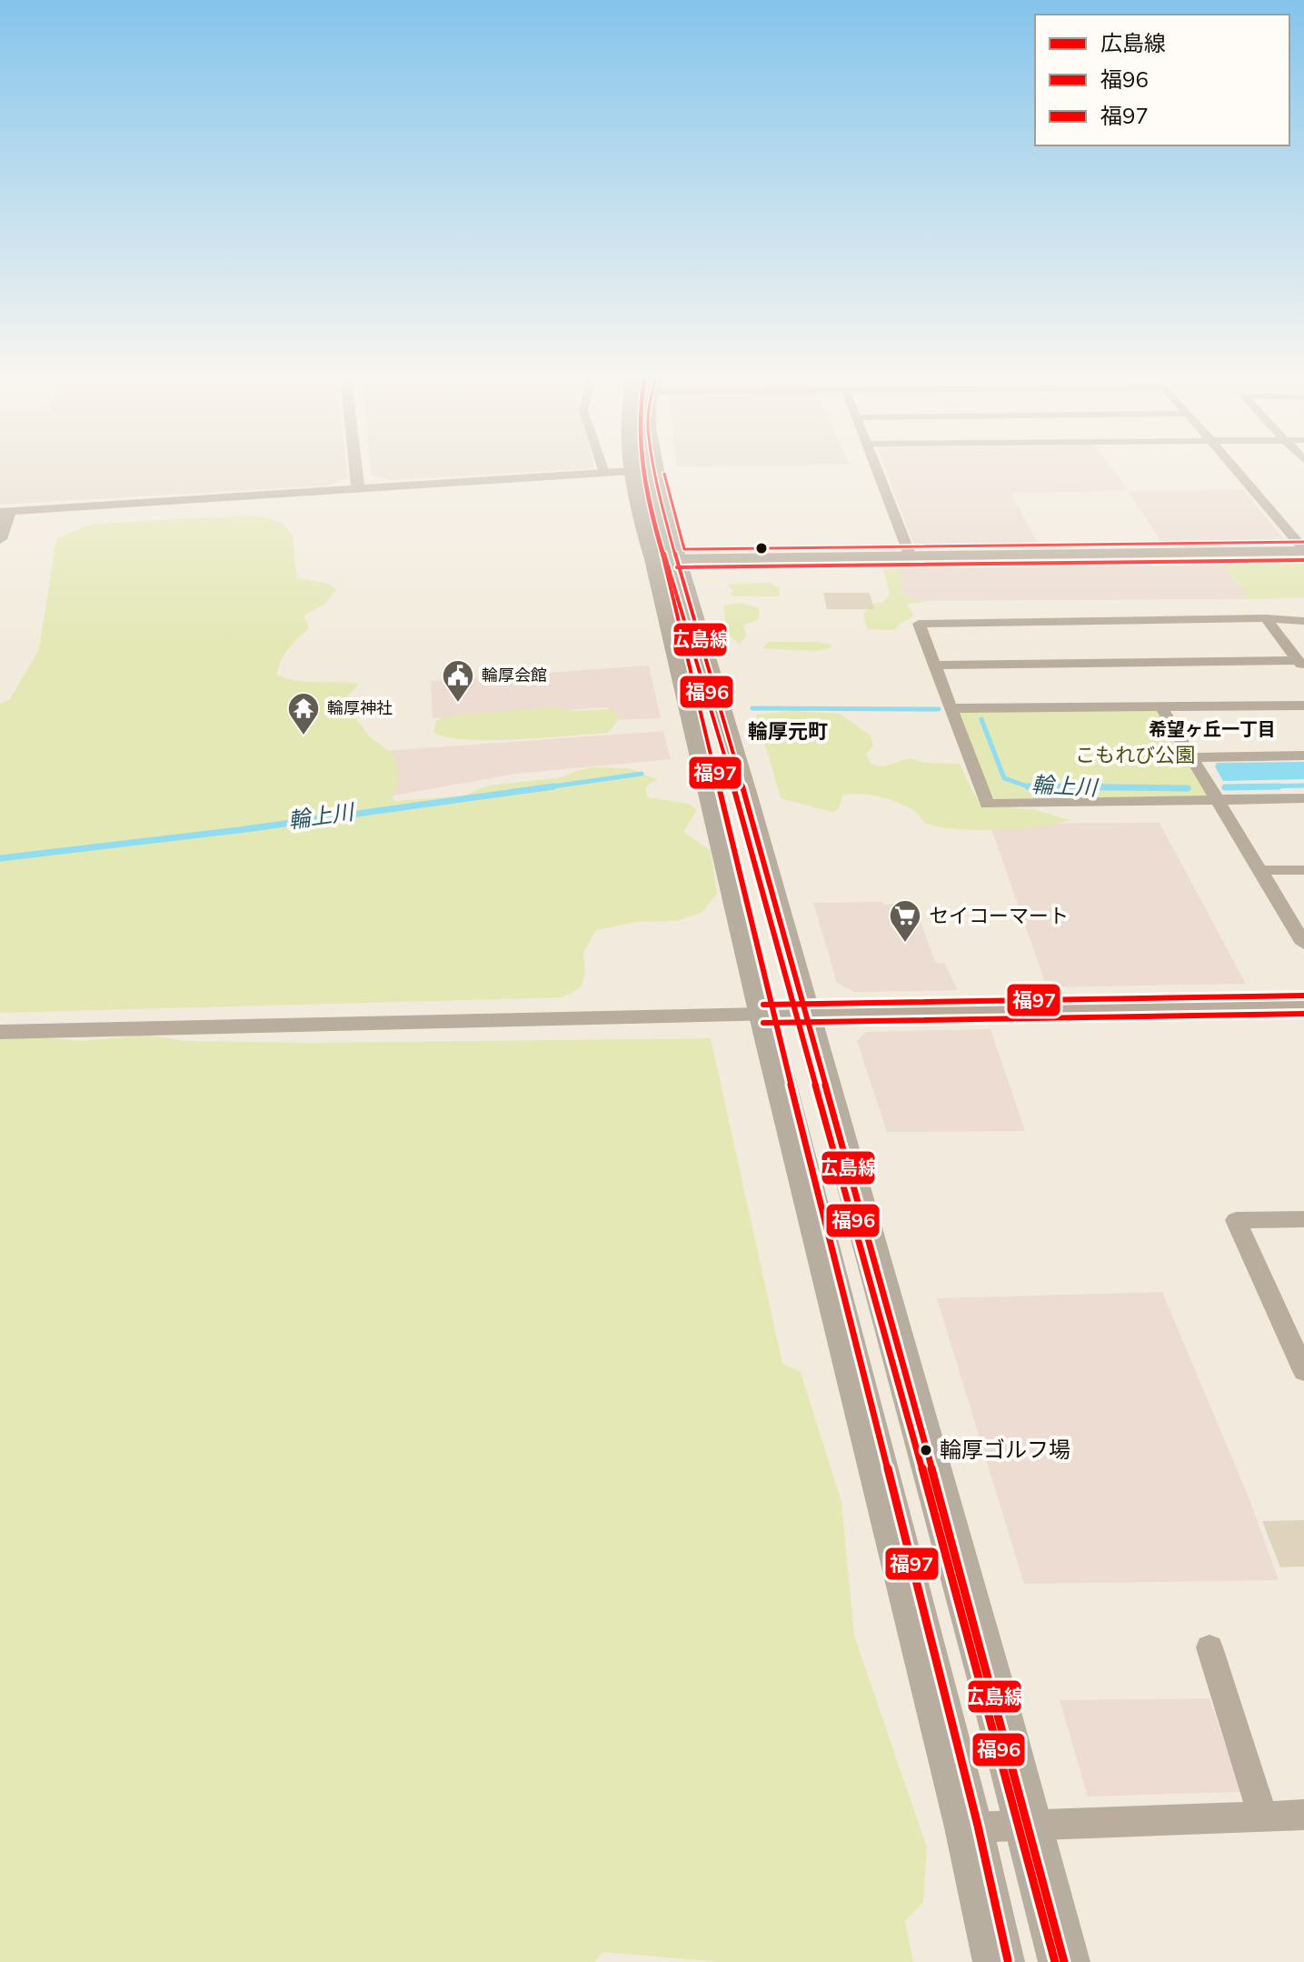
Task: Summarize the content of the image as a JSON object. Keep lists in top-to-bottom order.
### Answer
{
  "districts": ["希望ヶ丘一丁目", "輪厚元町"],
  "water": ["輪上川"],
  "parks": ["こもれび公園"],
  "places": {
    "public building": ["輪厚会館"],
    "temple": ["輪厚神社"],
    "supermarket": ["セイコーマート"],
    "other": ["輪厚ゴルフ場"]
  },
  "lines": ["transit line 広島線", "transit line 福96", "transit line 福97"],
  "legend": ["広島線", "福96", "福97"]
}
